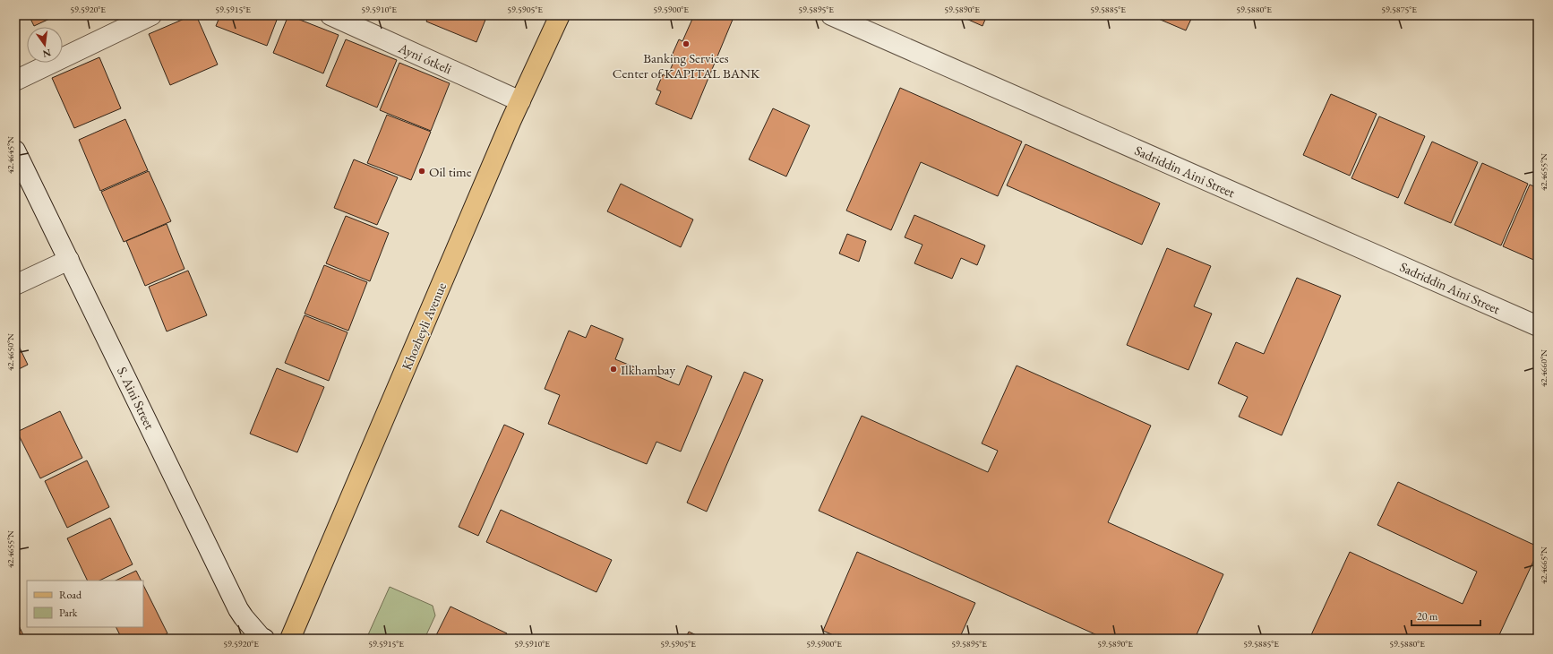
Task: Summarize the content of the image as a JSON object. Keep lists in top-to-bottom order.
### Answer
{
  "streets": {
    "main road": ["Khozheyli Avenue"],
    "street": ["Ayni ótkeli", "Sadriddin Aini Street", "S. Aini Street"]
  },
  "crossings": [
    ["Ayni ótkeli", "Khozheyli Avenue"]
  ],
  "places": ["Banking Services Center of KAPITAL BANK", "Oil time", "Ilkhambay"],
  "legend": ["Road", "Park"],
  "scale_bar": "20 m",
  "north": "bottom",
  "coordinates": [
    "59.5920°E",
    "59.5915°E",
    "59.5910°E",
    "59.5905°E",
    "59.5900°E",
    "59.5895°E",
    "59.5890°E",
    "59.5885°E",
    "59.5880°E",
    "59.5875°E",
    "42.4645°N",
    "42.4655°N",
    "42.4650°N",
    "42.4660°N",
    "42.4665°N"
  ]
}
